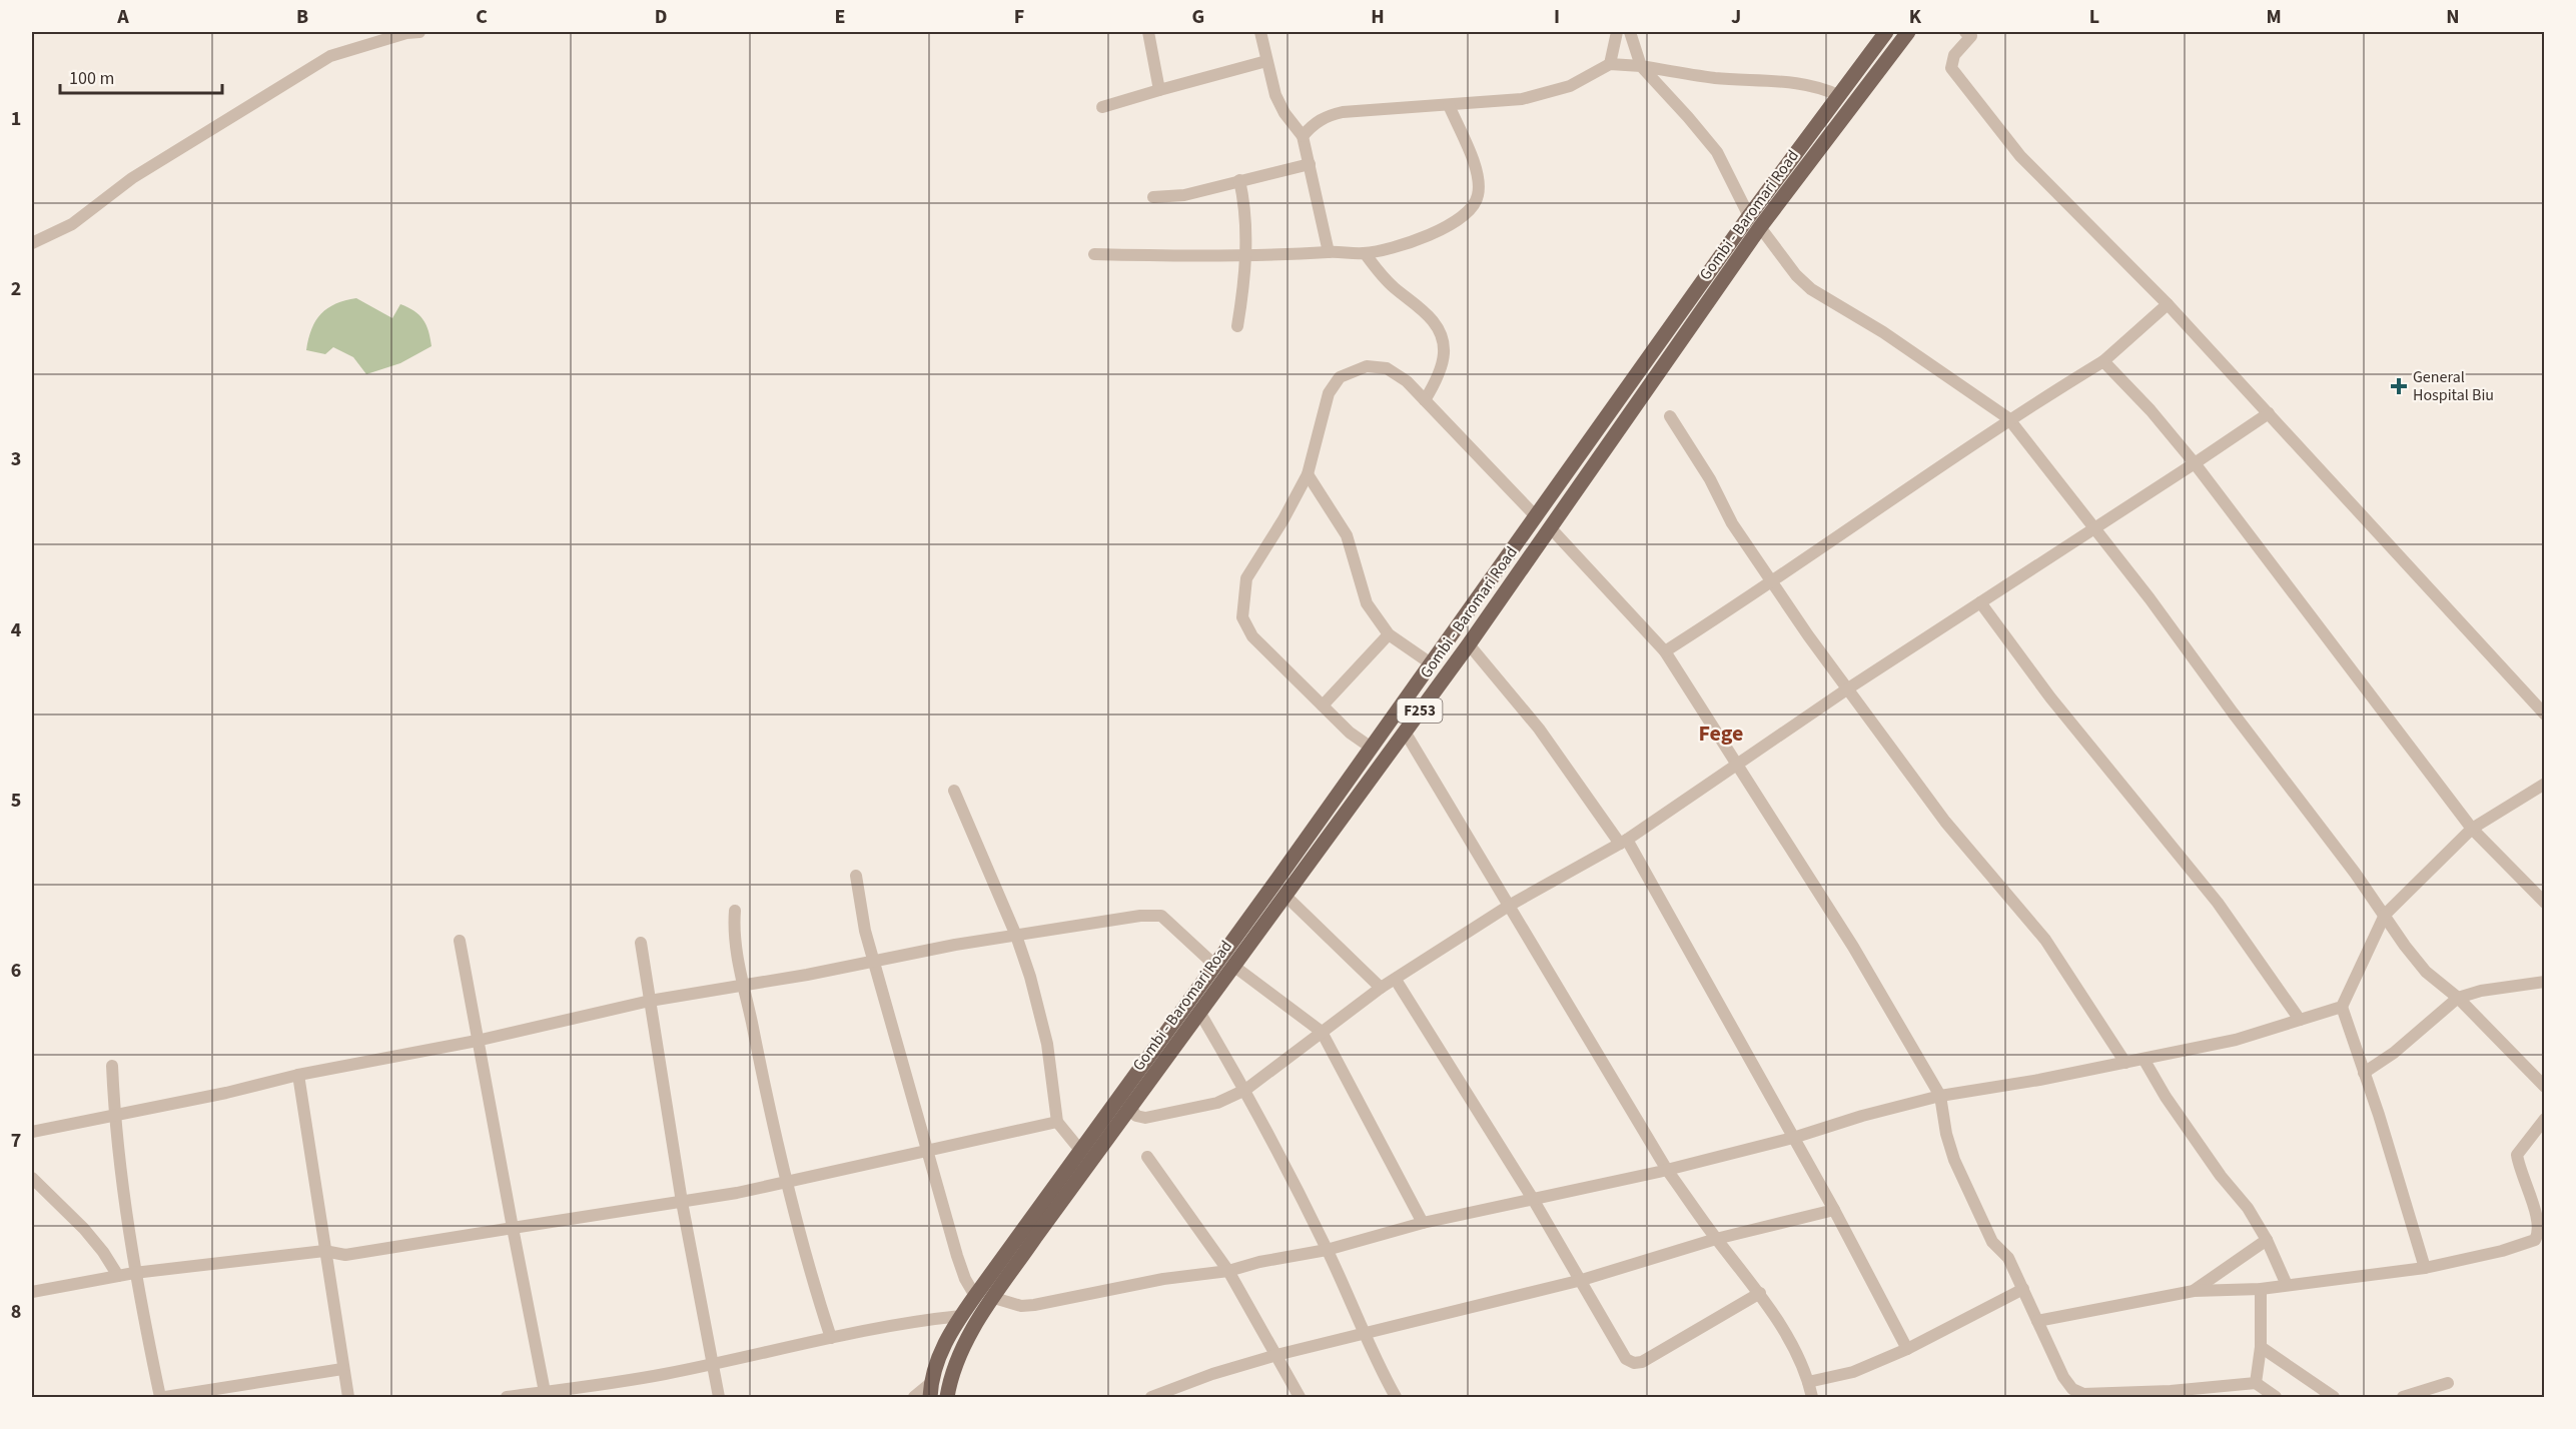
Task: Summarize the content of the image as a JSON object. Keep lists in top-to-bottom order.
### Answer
{
  "streets": {
    "main road": ["Gombi - Baromari Road", "F253"]
  },
  "districts": ["Fege"],
  "places": {
    "health": ["General Hospital Biu"]
  },
  "scale_bar": "100 m",
  "grid": {
    "columns": [
      "A",
      "B",
      "C",
      "D",
      "E",
      "F",
      "G",
      "H",
      "I",
      "J",
      "K",
      "L",
      "M",
      "N"
    ],
    "rows": [
      "1",
      "2",
      "3",
      "4",
      "5",
      "6",
      "7",
      "8"
    ]
  }
}
